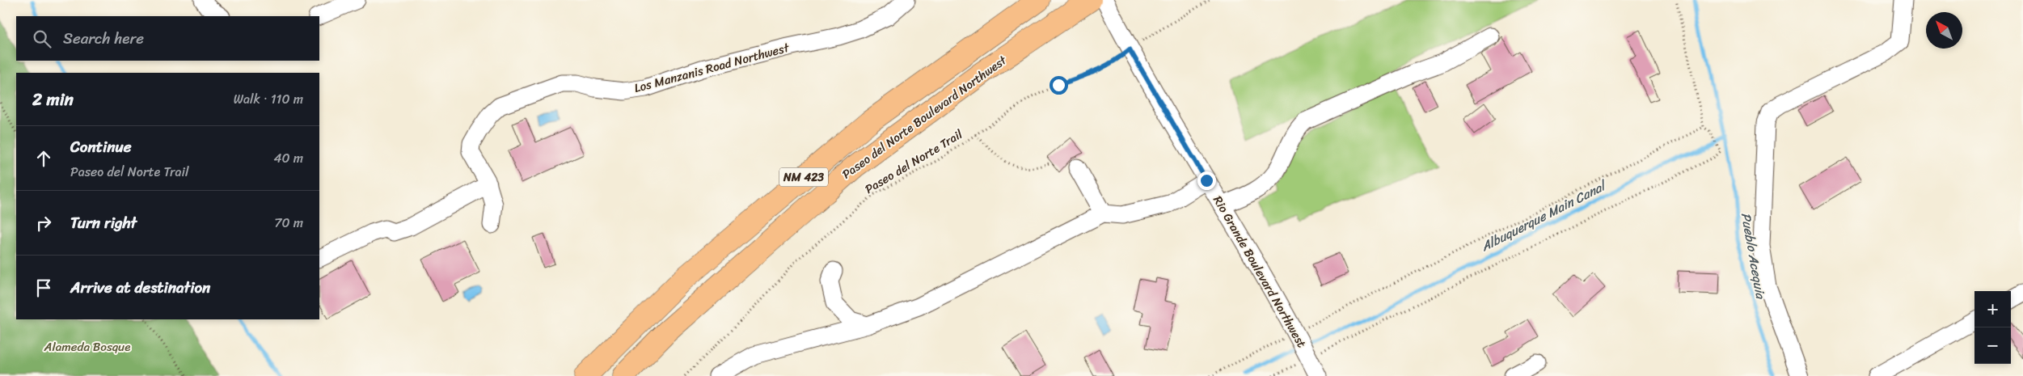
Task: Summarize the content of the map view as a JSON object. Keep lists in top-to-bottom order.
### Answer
{
  "streets": {
    "highway": ["Paseo del Norte Boulevard Northwest", "NM 423"],
    "street": ["Los Manzanis Road Northwest", "Rio Grande Boulevard Northwest"],
    "path": ["Paseo del Norte Trail"]
  },
  "crossings": [
    ["Paseo del Norte Trail", "Rio Grande Boulevard Northwest"]
  ],
  "water": ["Albuquerque Main Canal", "Pueblo Acequia"],
  "parks": ["Alameda Bosque"],
  "north": "top left",
  "page": {
    "search": "Search here",
    "heading": ["2 min", "Walk · 110 m"],
    "list": [
      ["Continue", "Paseo del Norte Trail", "40 m"],
      ["Turn right", "70 m"],
      "Arrive at destination"
    ],
    "map_buttons": ["+", "−"]
  }
}
